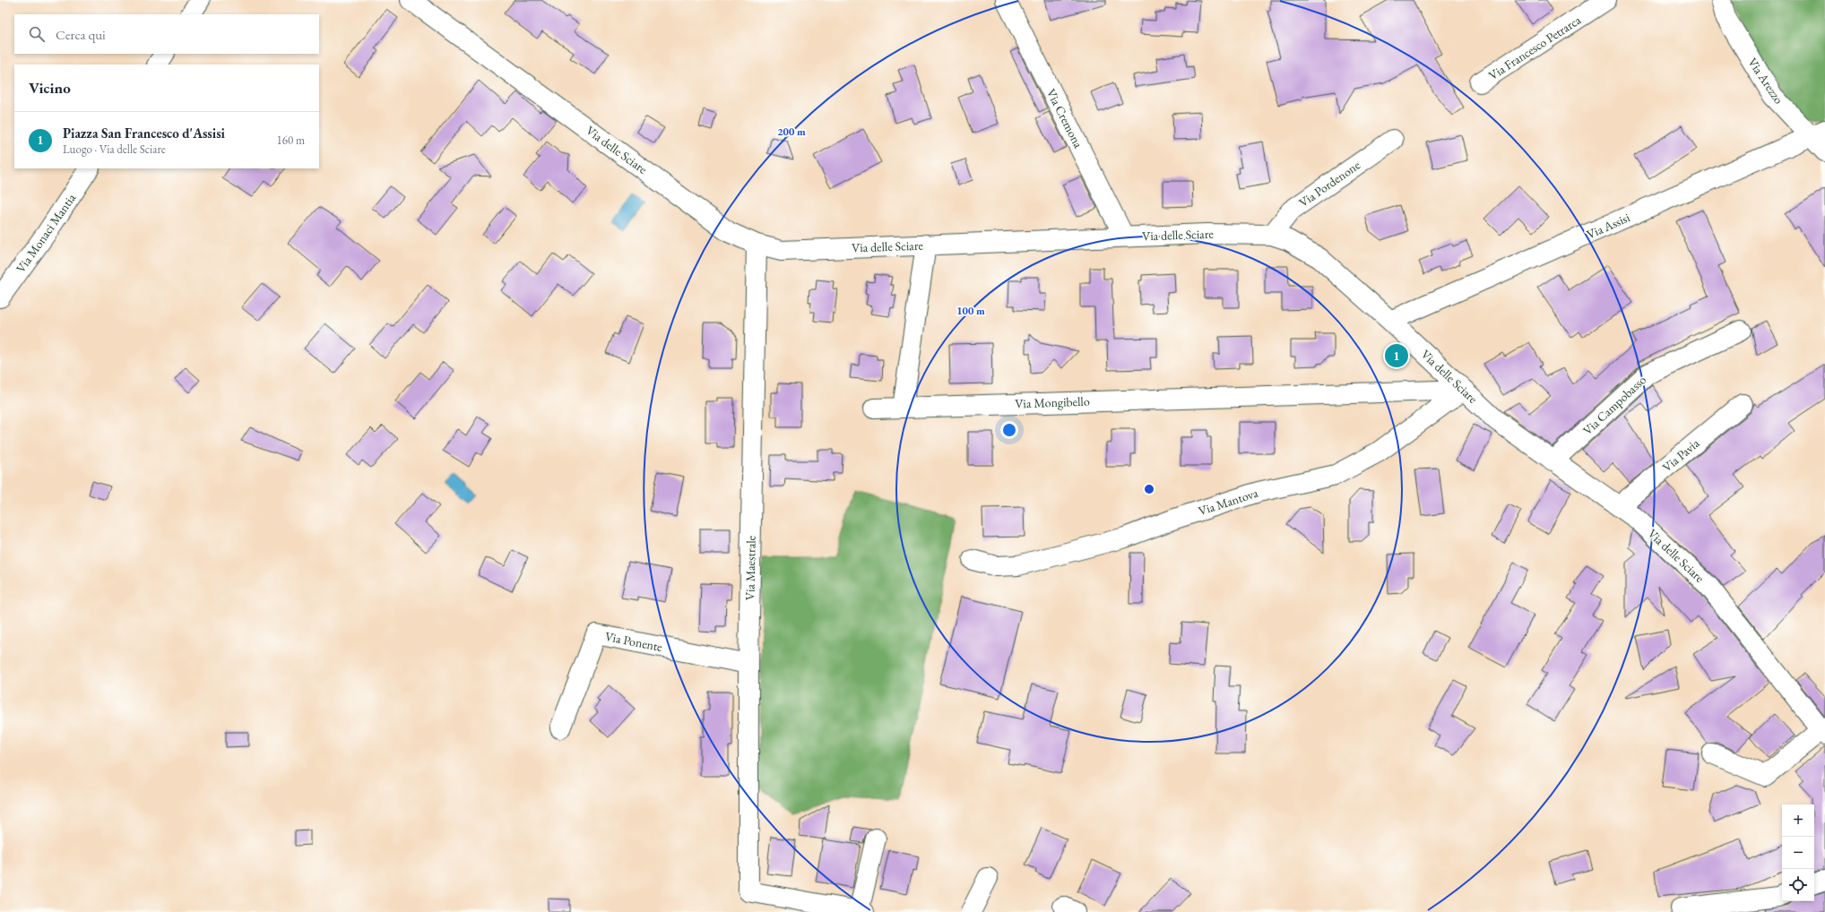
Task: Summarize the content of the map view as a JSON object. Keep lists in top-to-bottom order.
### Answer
{
  "streets": {
    "street": [
      "Via Francesco Petrarca",
      "Via Arezzo",
      "Via Cremona",
      "Via delle Sciare",
      "Via Pordenone",
      "Via Assisi",
      "Via Monaci Mantia",
      "Via Mongibello",
      "Via Campobasso",
      "Via Pavia",
      "Via Mantova",
      "Via Maestrale",
      "Via Ponente"
    ]
  },
  "crossings": [
    ["Via Arezzo", "Via Assisi"],
    ["Via Cremona", "Via delle Sciare"],
    ["Via delle Sciare", "Via Pordenone"],
    ["Via delle Sciare", "Via Assisi"],
    ["Via delle Sciare", "Via Mongibello"],
    ["Via delle Sciare", "Via Campobasso"],
    ["Via delle Sciare", "Via Pavia"],
    ["Via delle Sciare", "Via Mantova"],
    ["Via delle Sciare", "Via Maestrale"],
    ["Via Mongibello", "Via Mantova"],
    ["Via Maestrale", "Via Ponente"]
  ],
  "page": {
    "search": "Cerca qui",
    "heading": "Vicino",
    "list": [
      {
        "mark": "1",
        "name": "Piazza San Francesco d'Assisi",
        "note": "Luogo · Via delle Sciare",
        "value": "160 m"
      }
    ],
    "pins": "1",
    "map_buttons": ["+", "−"]
  },
  "rings": ["200 m", "100 m"]
}
